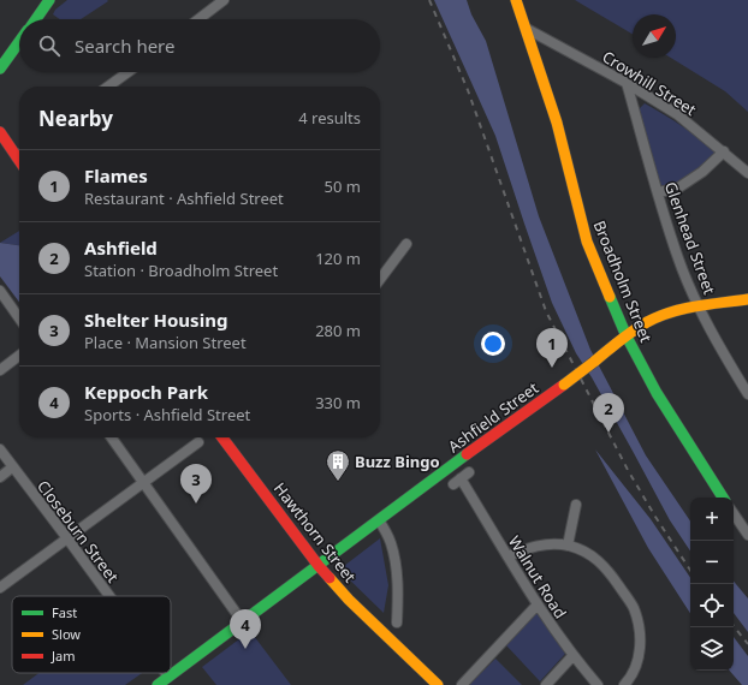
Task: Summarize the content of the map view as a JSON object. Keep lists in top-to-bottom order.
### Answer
{
  "streets": {
    "street": [
      "Crowhill Street",
      "Glenhead Street",
      "Broadholm Street",
      "Ashfield Street",
      "Closeburn Street",
      "Hawthorn Street",
      "Walnut Road"
    ]
  },
  "crossings": [
    ["Crowhill Street", "Glenhead Street"],
    ["Crowhill Street", "Broadholm Street"],
    ["Glenhead Street", "Ashfield Street"],
    ["Broadholm Street", "Ashfield Street"],
    ["Ashfield Street", "Closeburn Street"],
    ["Ashfield Street", "Hawthorn Street"]
  ],
  "places": {
    "building": ["Buzz Bingo"]
  },
  "legend": ["Fast", "Slow", "Jam"],
  "north": "top right",
  "page": {
    "search": "Search here",
    "heading": ["Nearby", "4 results"],
    "list": [
      {
        "mark": "1",
        "name": "Flames",
        "note": "Restaurant · Ashfield Street",
        "value": "50 m"
      },
      {
        "mark": "2",
        "name": "Ashfield",
        "note": "Station · Broadholm Street",
        "value": "120 m"
      },
      {
        "mark": "3",
        "name": "Shelter Housing",
        "note": "Place · Mansion Street",
        "value": "280 m"
      },
      {
        "mark": "4",
        "name": "Keppoch Park",
        "note": "Sports · Ashfield Street",
        "value": "330 m"
      }
    ],
    "pins": [
      "1",
      "2",
      "3",
      "4"
    ],
    "map_buttons": ["+", "−"]
  }
}
